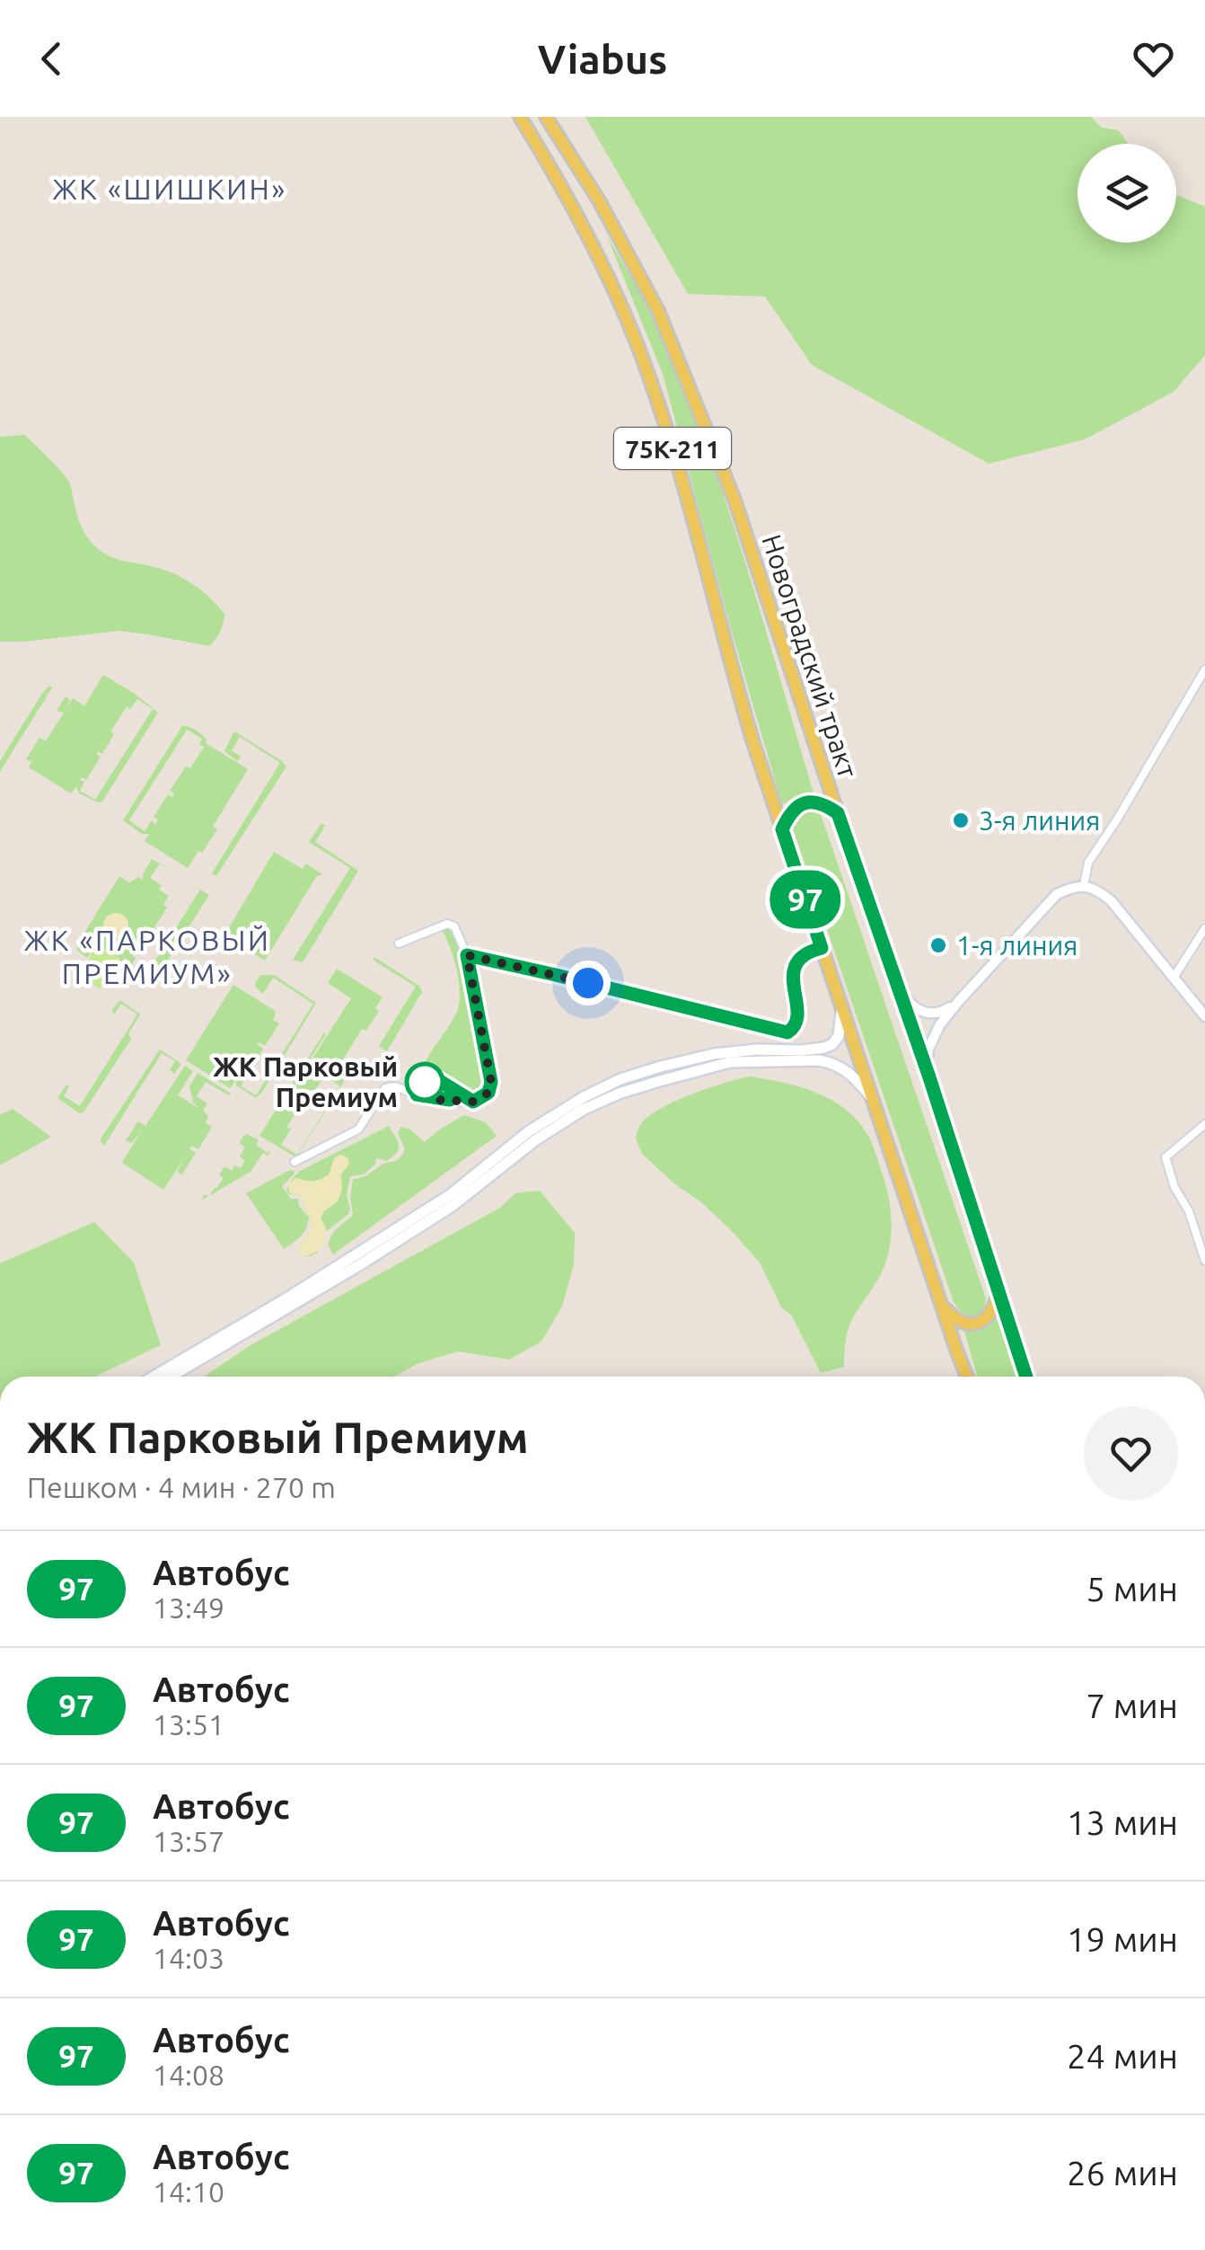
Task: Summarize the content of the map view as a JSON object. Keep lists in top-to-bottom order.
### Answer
{
  "streets": {
    "main road": ["75К-211", "Новоградский тракт"]
  },
  "districts": ["ЖК «ШИШКИН»", "ЖК «ПАРКОВЫЙ ПРЕМИУМ»"],
  "places": ["3-я линия", "1-я линия", "ЖК Парковый Премиум"],
  "lines": ["bus line 97"],
  "page": {
    "header": "Viabus",
    "on_map": "97",
    "heading": ["ЖК Парковый Премиум", "Пешком · 4 мин · 270 m"],
    "list": [
      {
        "mark": "97",
        "name": "Автобус",
        "note": "13:49",
        "value": "5 мин"
      },
      {
        "mark": "97",
        "name": "Автобус",
        "note": "13:51",
        "value": "7 мин"
      },
      {
        "mark": "97",
        "name": "Автобус",
        "note": "13:57",
        "value": "13 мин"
      },
      {
        "mark": "97",
        "name": "Автобус",
        "note": "14:03",
        "value": "19 мин"
      },
      {
        "mark": "97",
        "name": "Автобус",
        "note": "14:08",
        "value": "24 мин"
      },
      {
        "mark": "97",
        "name": "Автобус",
        "note": "14:10",
        "value": "26 мин"
      }
    ]
  }
}
